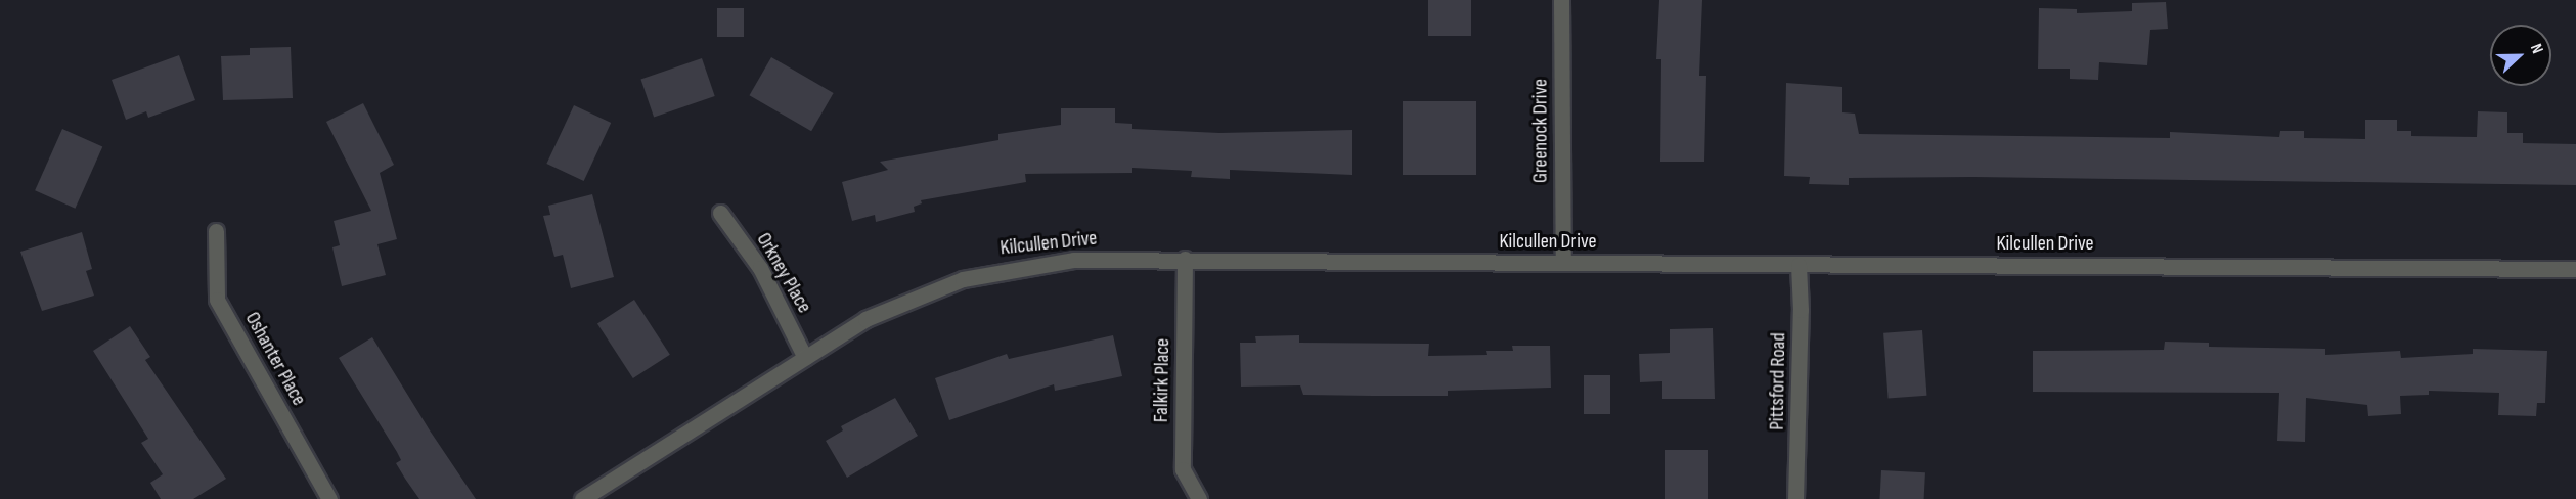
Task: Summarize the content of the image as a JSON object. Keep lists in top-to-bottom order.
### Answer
{
  "streets": {
    "street": [
      "Greenock Drive",
      "Kilcullen Drive",
      "Orkney Place",
      "Oshanter Place",
      "Falkirk Place",
      "Pittsford Road"
    ]
  },
  "crossings": [
    ["Greenock Drive", "Kilcullen Drive"],
    ["Kilcullen Drive", "Orkney Place"],
    ["Kilcullen Drive", "Falkirk Place"],
    ["Kilcullen Drive", "Pittsford Road"]
  ],
  "north": "right"
}
